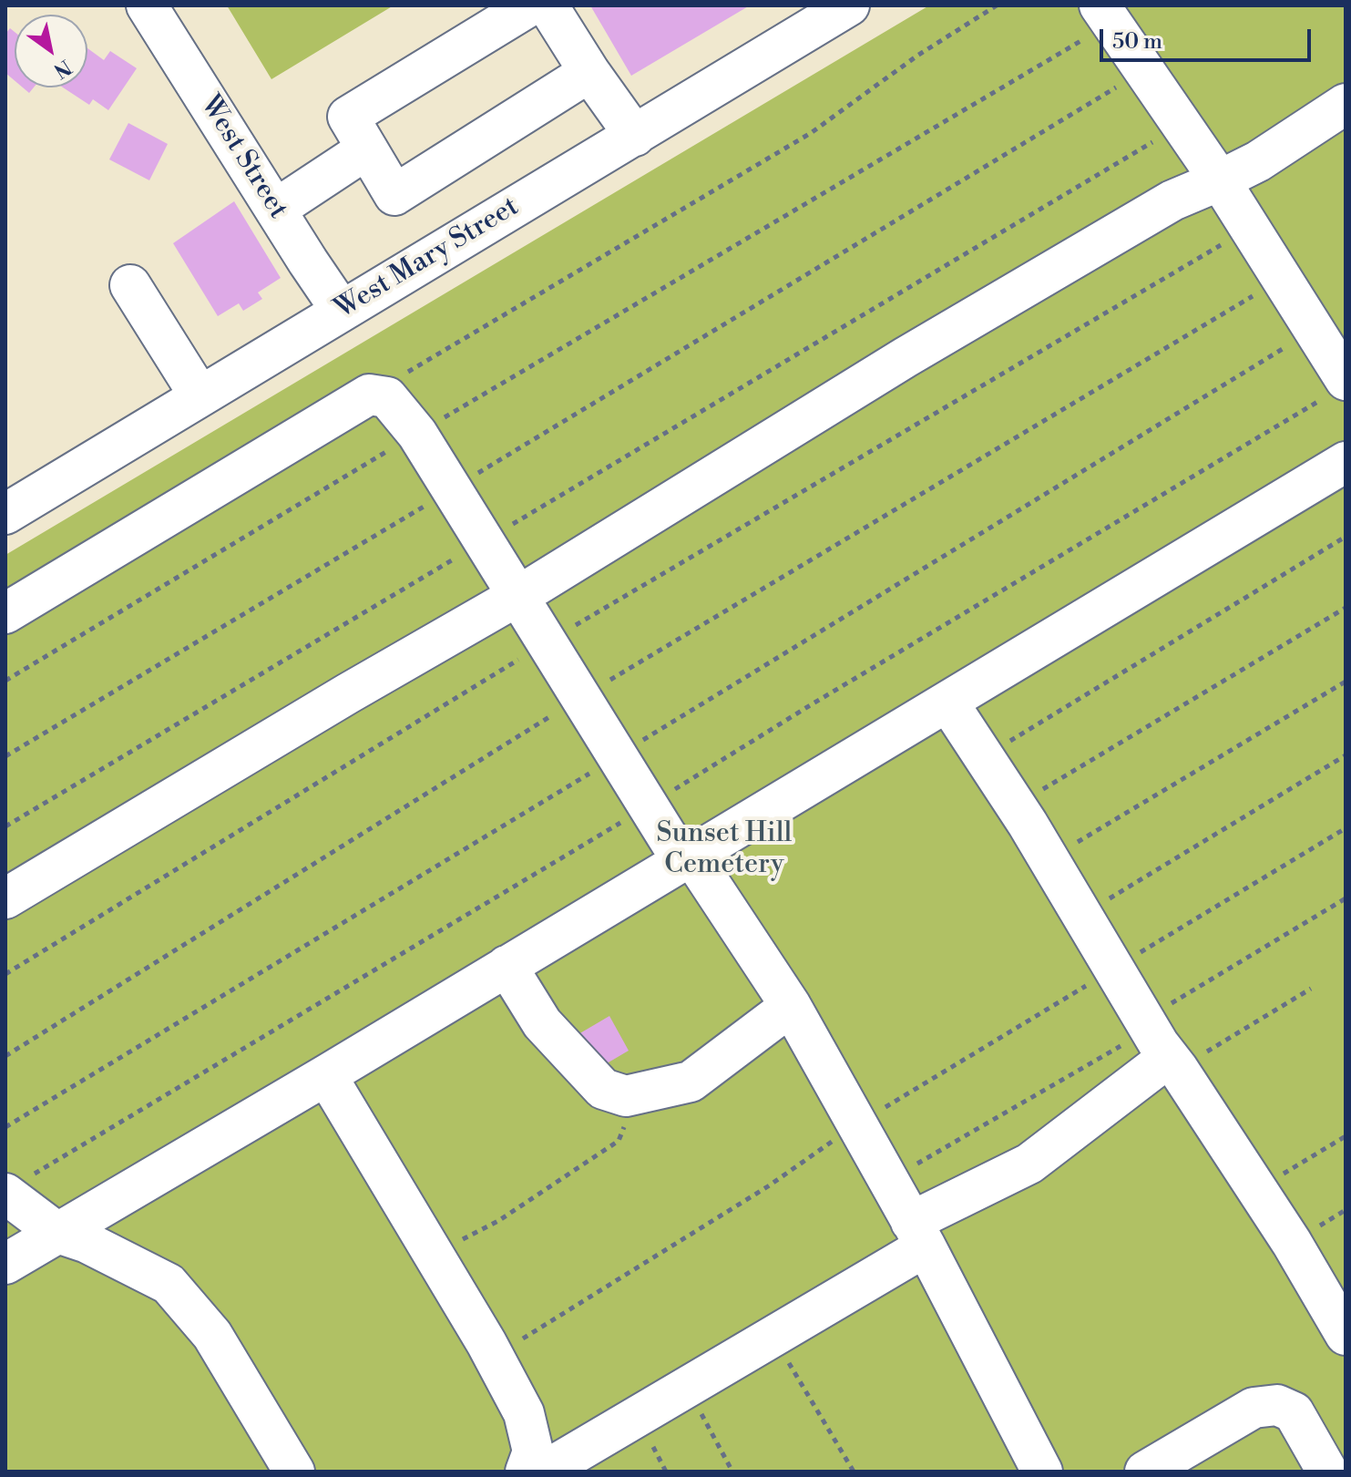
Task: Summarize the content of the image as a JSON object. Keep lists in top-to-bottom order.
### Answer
{
  "streets": {
    "street": ["West Street", "West Mary Street"]
  },
  "crossings": [
    ["West Street", "West Mary Street"]
  ],
  "parks": ["Sunset Hill Cemetery"],
  "scale_bar": "50 m",
  "north": "bottom right"
}
